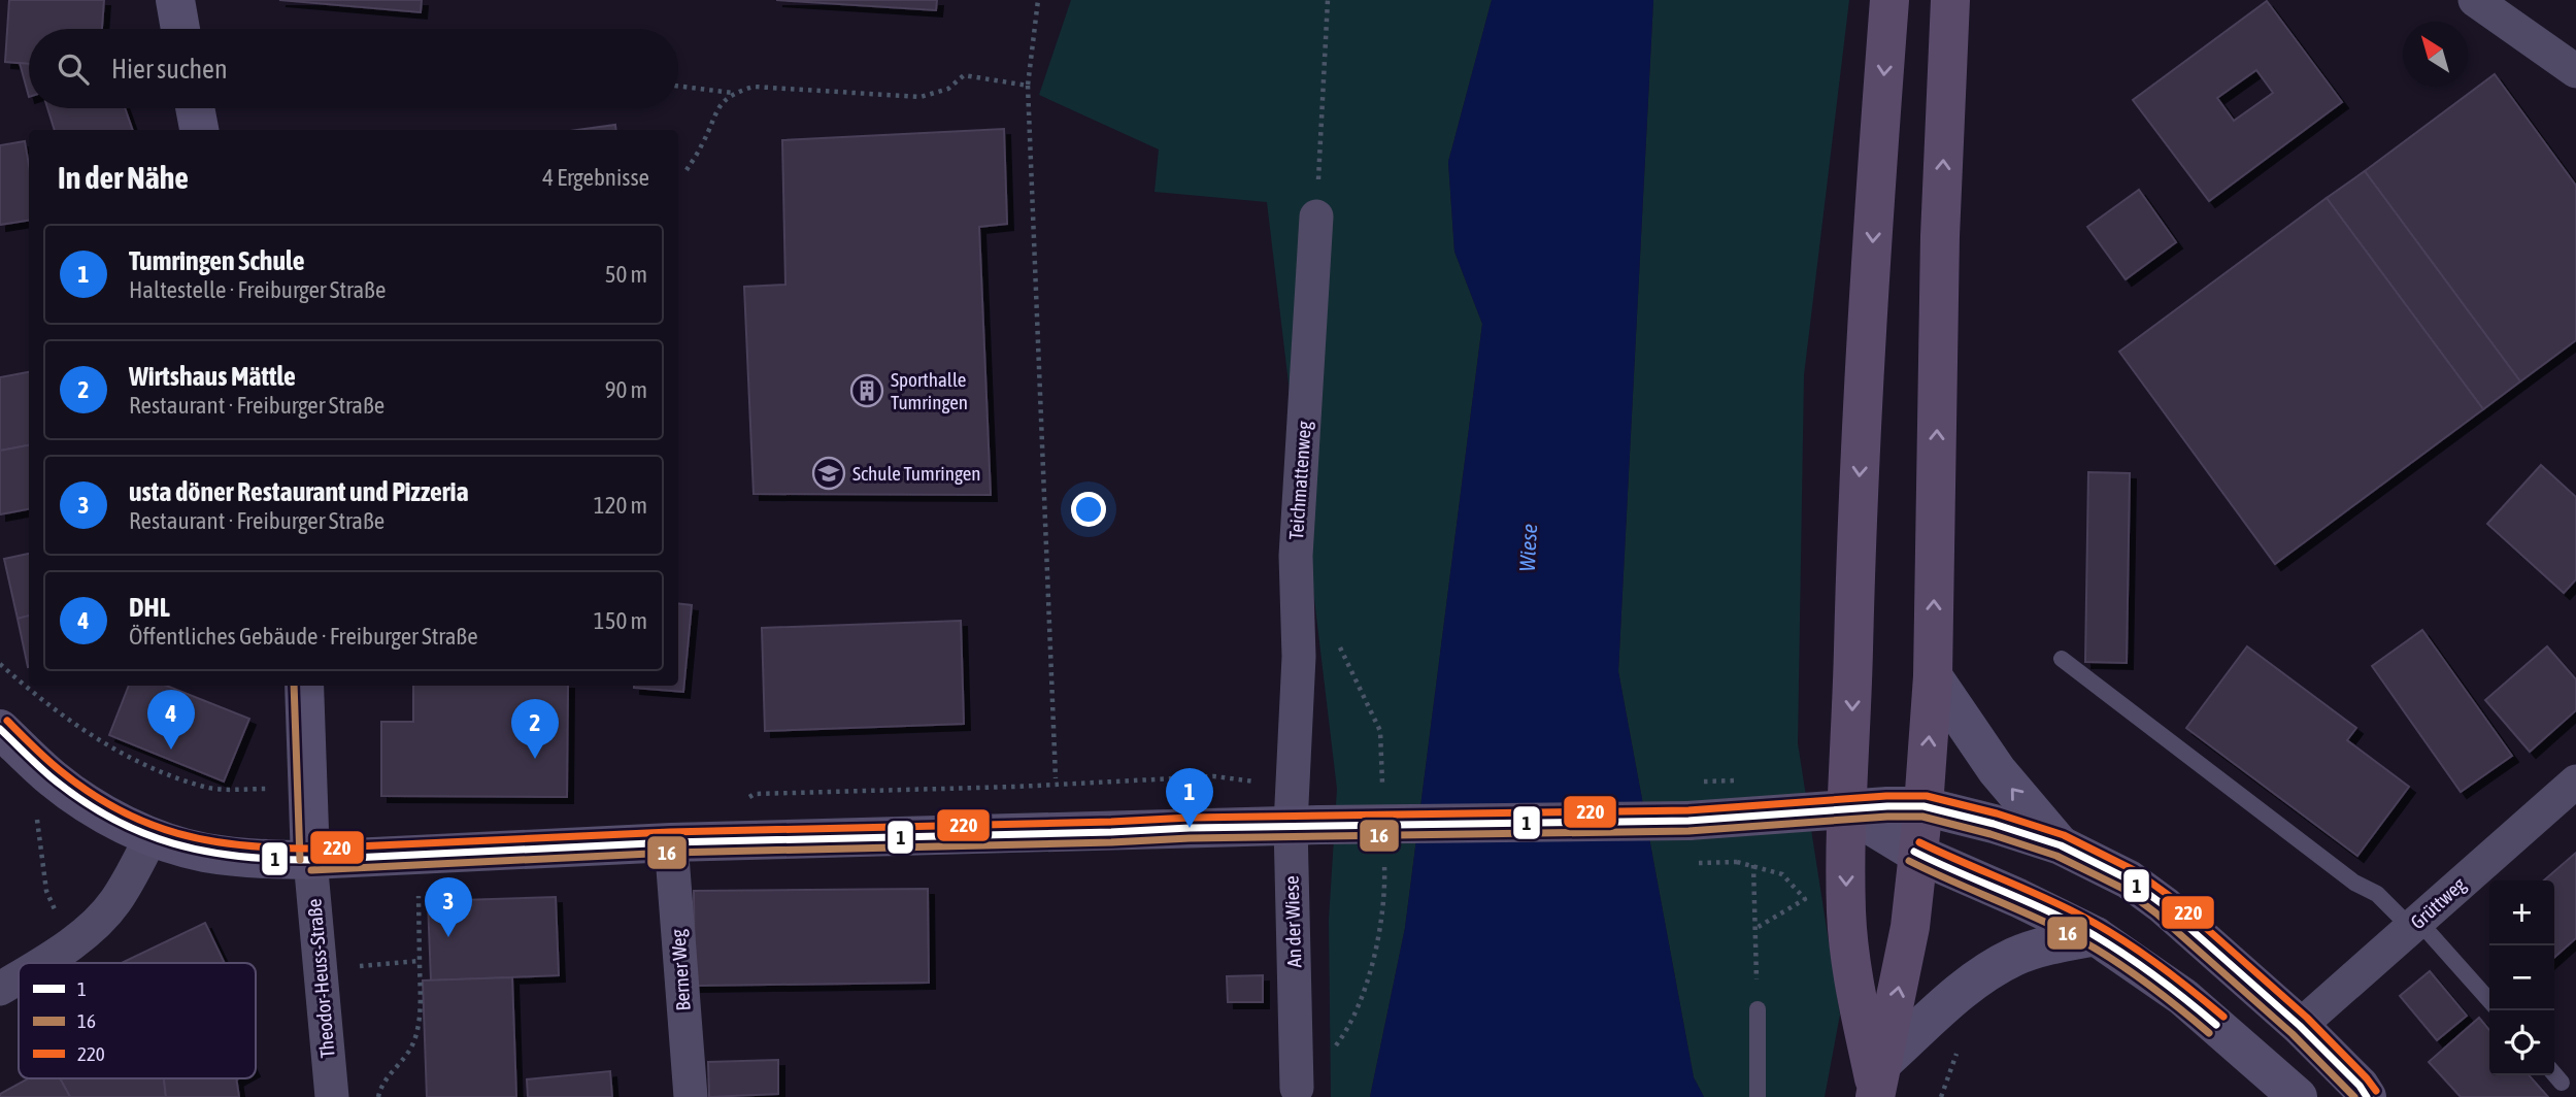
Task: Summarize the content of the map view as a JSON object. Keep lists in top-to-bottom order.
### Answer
{
  "streets": {
    "street": [
      "Teichmattenweg",
      "Grüttweg",
      "An der Wiese",
      "Berner Weg",
      "Theodor-Heuss-Straße"
    ]
  },
  "crossings": [
    ["Teichmattenweg", "An der Wiese"]
  ],
  "water": ["Wiese"],
  "places": {
    "building": ["Sporthalle Tumringen"],
    "school or university": ["Schule Tumringen"]
  },
  "lines": ["transit line 16", "transit line 220", "transit line 1"],
  "legend": ["1", "16", "220"],
  "north": "top left",
  "page": {
    "search": "Hier suchen",
    "heading": ["In der Nähe", "4 Ergebnisse"],
    "list": [
      {
        "mark": "1",
        "name": "Tumringen Schule",
        "note": "Haltestelle · Freiburger Straße",
        "value": "50 m"
      },
      {
        "mark": "2",
        "name": "Wirtshaus Mättle",
        "note": "Restaurant · Freiburger Straße",
        "value": "90 m"
      },
      {
        "mark": "3",
        "name": "usta döner Restaurant und Pizzeria",
        "note": "Restaurant · Freiburger Straße",
        "value": "120 m"
      },
      {
        "mark": "4",
        "name": "DHL",
        "note": "Öffentliches Gebäude · Freiburger Straße",
        "value": "150 m"
      }
    ],
    "pins": [
      "4",
      "2",
      "1",
      "3"
    ],
    "map_buttons": ["+", "−"]
  }
}
